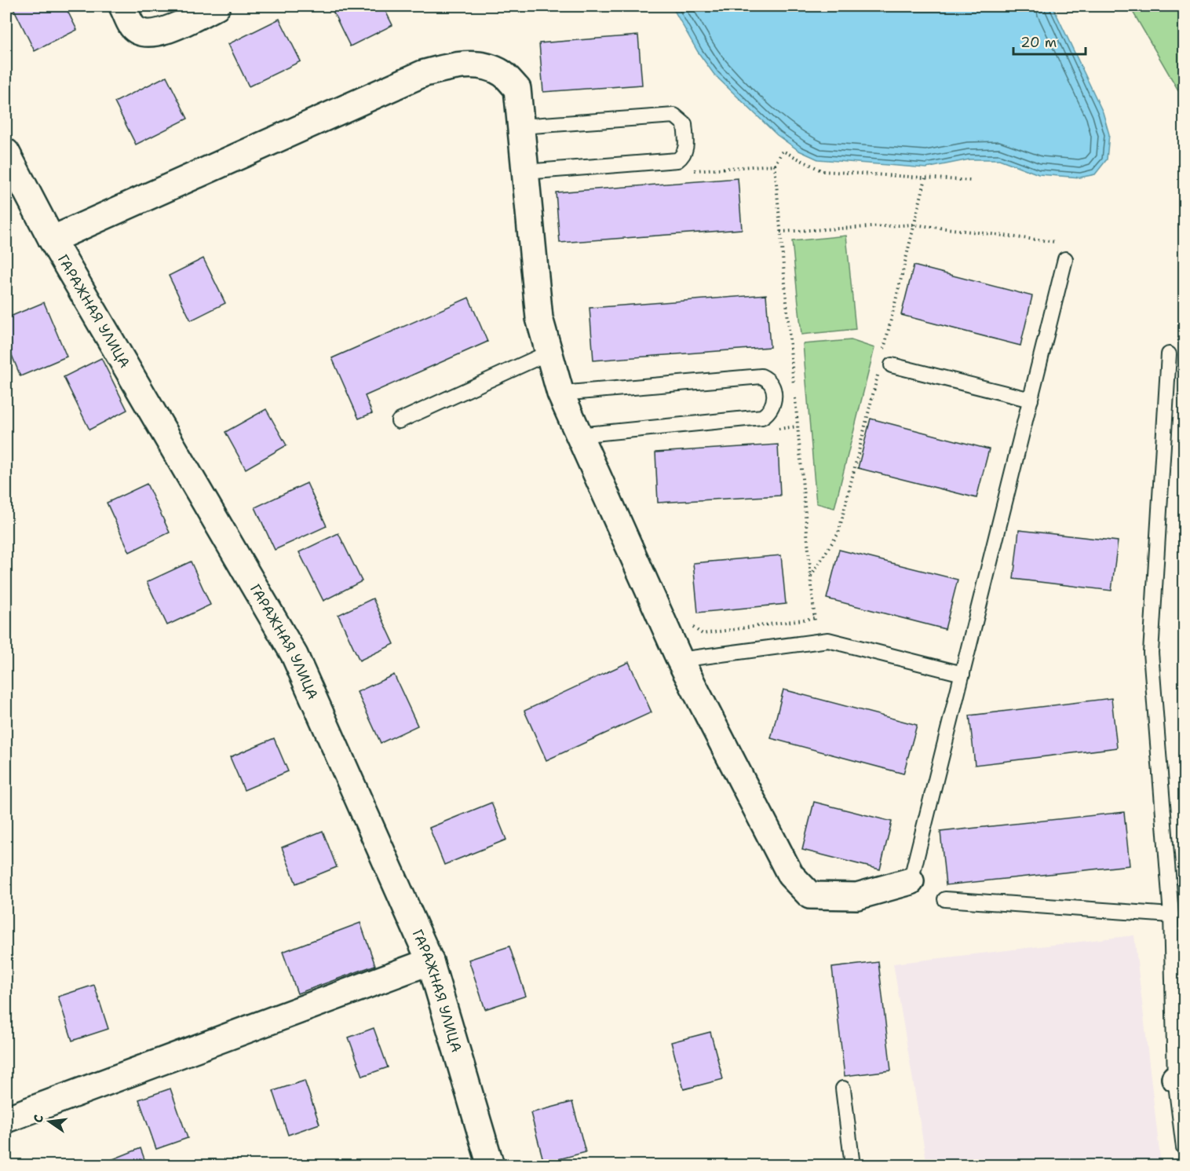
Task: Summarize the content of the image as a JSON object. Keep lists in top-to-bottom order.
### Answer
{
  "streets": {
    "street": ["ГАРАЖНАЯ УЛИЦА"]
  },
  "scale_bar": "20 m",
  "north": "left"
}
